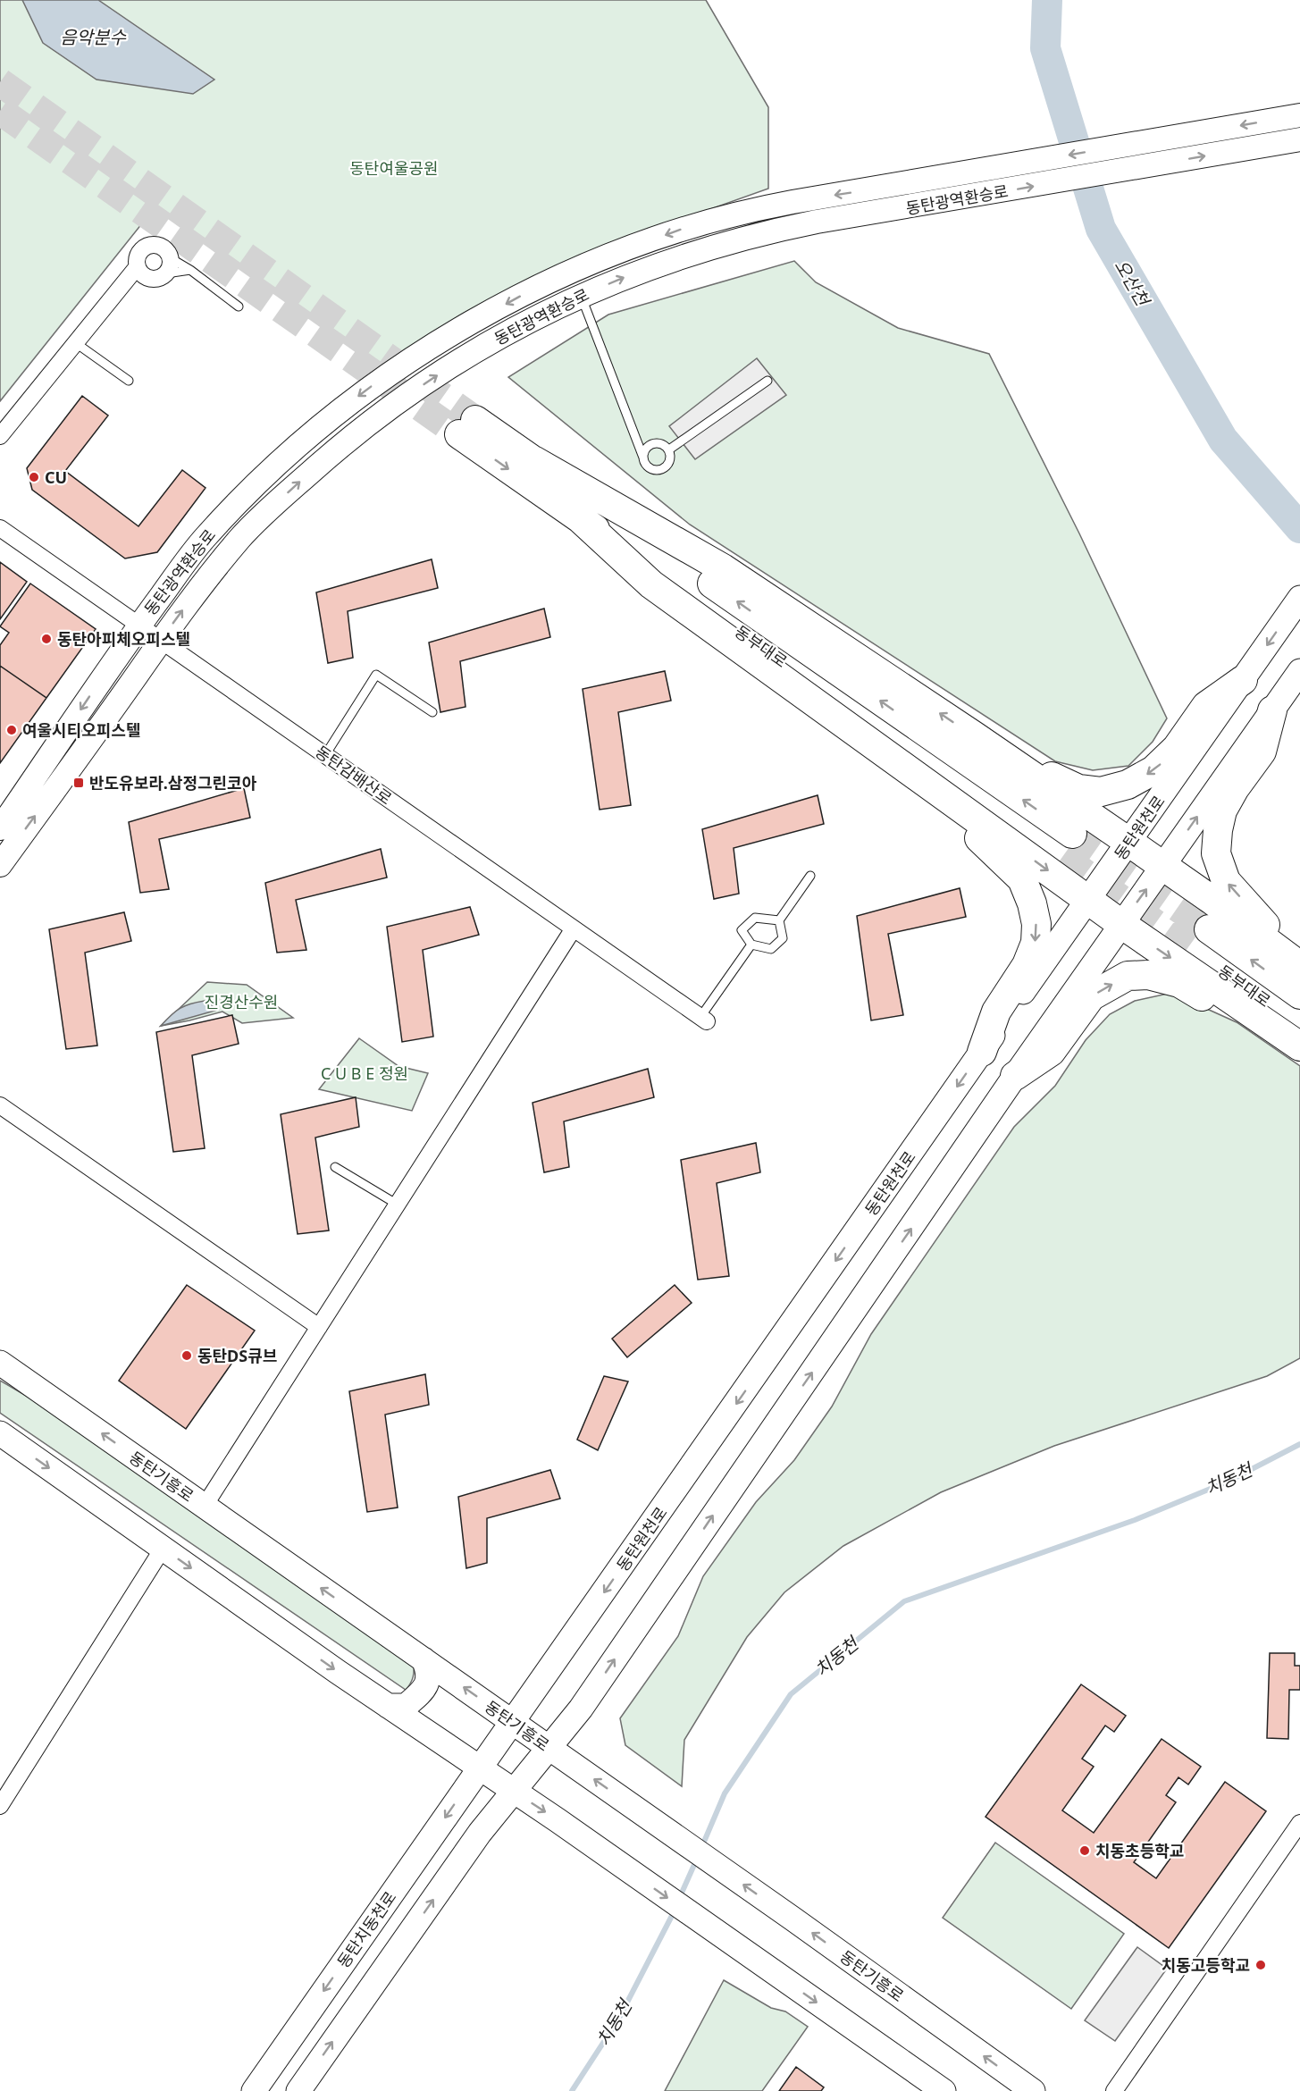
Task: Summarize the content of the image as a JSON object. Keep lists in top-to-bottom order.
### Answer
{
  "streets": {
    "highway": ["동부대로"],
    "main road": ["동탄원천로", "동탄기흥로", "동탄치동천로"],
    "street": ["동탄광역환승로", "동탄감배산로"]
  },
  "crossings": [
    ["동탄광역환승로", "동탄감배산로"],
    ["동탄원천로", "동탄기흥로"],
    ["동탄원천로", "동탄치동천로"]
  ],
  "water": ["음악분수", "오산천", "치동천"],
  "parks": ["동탄여울공원", "진경산수원", "C U B E 정원"],
  "places": {
    "other": [
      "CU",
      "동탄아피체오피스텔",
      "여울시티오피스텔",
      "동탄DS큐브",
      "치동초등학교",
      "치동고등학교"
    ],
    "transit": ["반도유보라.삼정그린코아"]
  }
}
